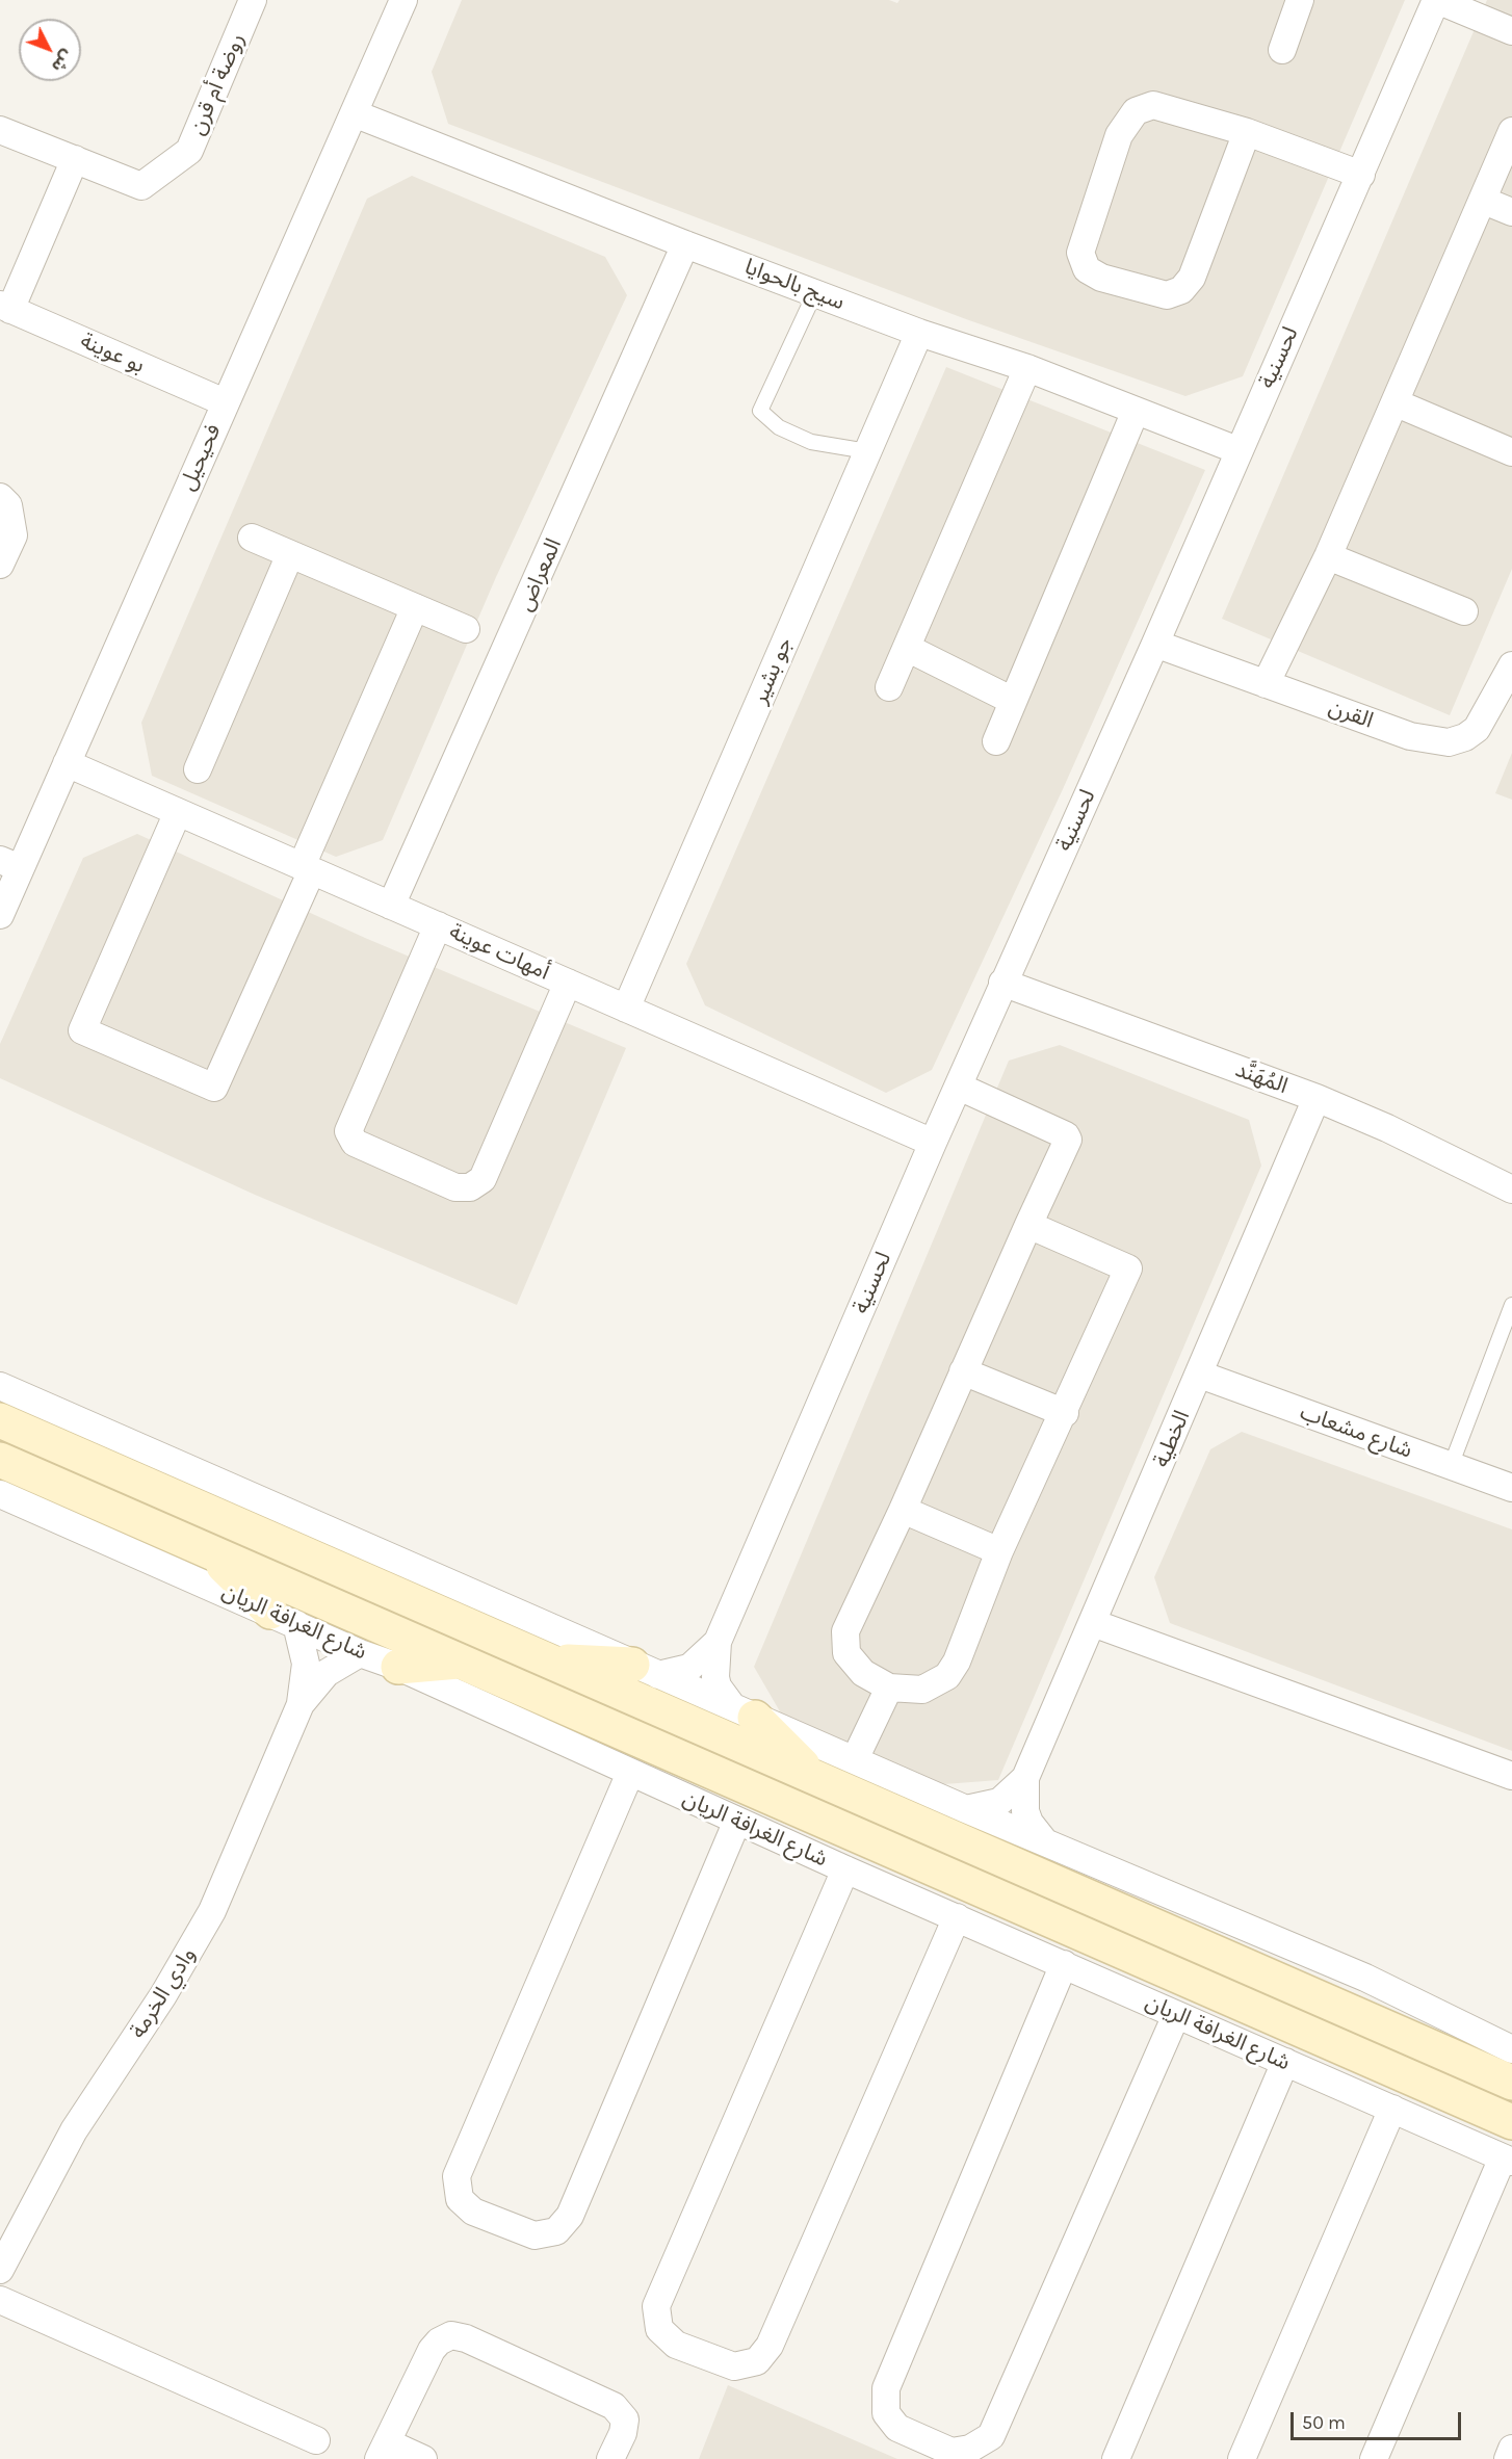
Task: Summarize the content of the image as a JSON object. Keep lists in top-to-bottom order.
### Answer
{
  "streets": {
    "main road": ["شارع الغرافة الريان"],
    "street": [
      "روضة أم قرن",
      "سيج بالحوايا",
      "بو عوينة",
      "لحسنية",
      "فحيحيل",
      "المعراض",
      "جو بشير",
      "القرن",
      "أمهات عوينة",
      "المُهَنَّد",
      "شارع مشعاب",
      "الخطية",
      "وادي الخرمة"
    ]
  },
  "crossings": [
    ["سيج بالحوايا", "لحسنية"],
    ["سيج بالحوايا", "فحيحيل"],
    ["سيج بالحوايا", "المعراض"],
    ["سيج بالحوايا", "جو بشير"],
    ["بو عوينة", "فحيحيل"],
    ["لحسنية", "القرن"],
    ["لحسنية", "أمهات عوينة"],
    ["لحسنية", "المُهَنَّد"],
    ["فحيحيل", "أمهات عوينة"],
    ["المعراض", "أمهات عوينة"],
    ["جو بشير", "أمهات عوينة"],
    ["المُهَنَّد", "الخطية"],
    ["شارع مشعاب", "الخطية"],
    ["شارع الغرافة الريان", "وادي الخرمة"]
  ],
  "scale_bar": "50 m",
  "north": "bottom right"
}
